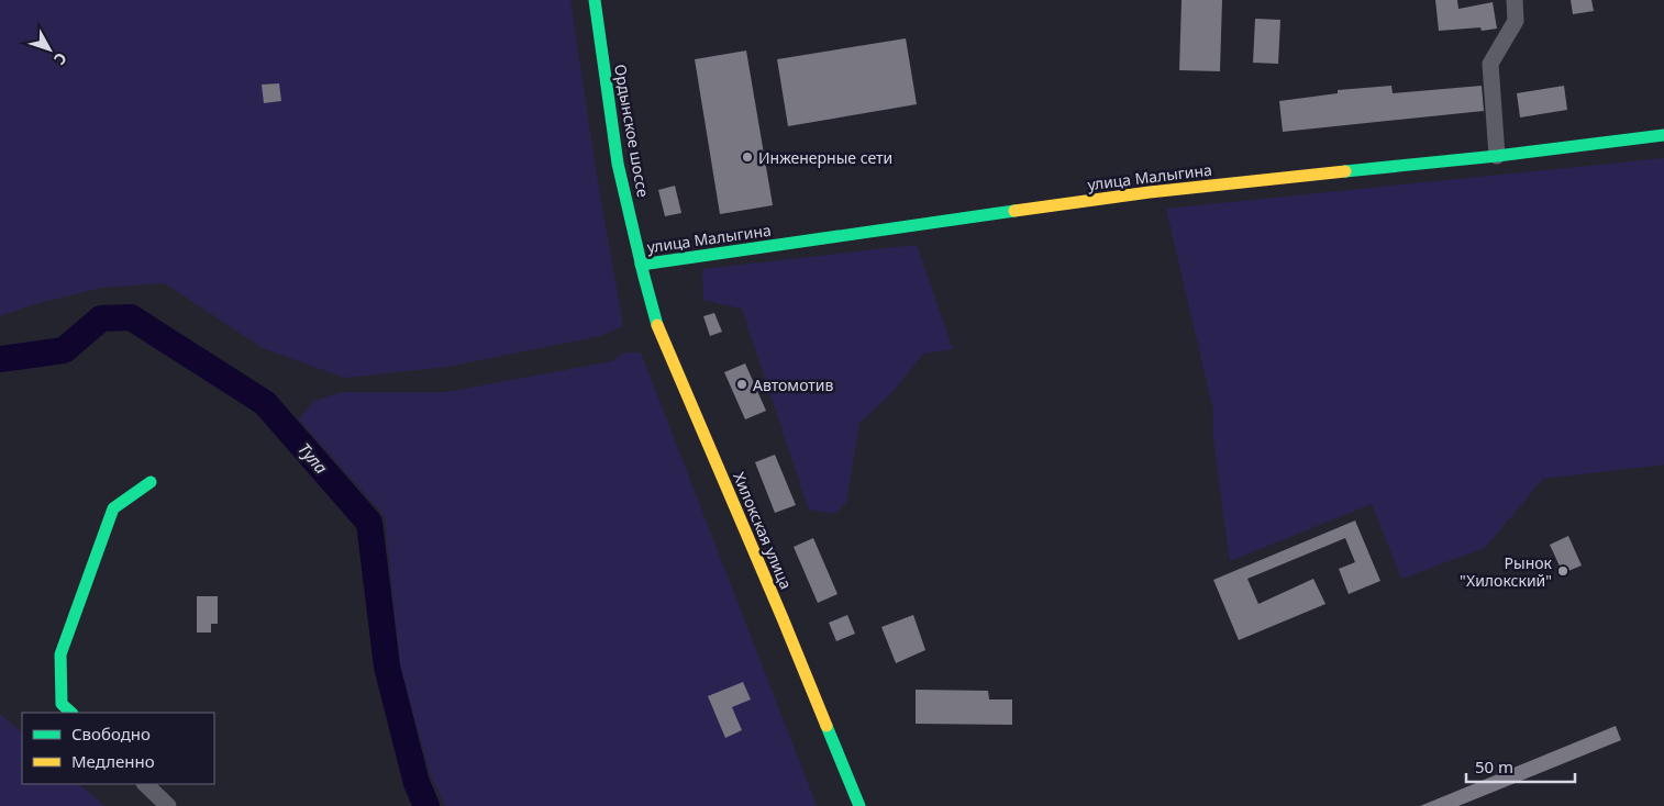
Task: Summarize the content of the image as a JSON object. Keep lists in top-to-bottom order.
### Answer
{
  "streets": {
    "main road": ["Ордынское шоссе", "улица Малыгина", "Хилокская улица"]
  },
  "crossings": [
    ["Ордынское шоссе", "улица Малыгина"],
    ["Ордынское шоссе", "Хилокская улица"],
    ["улица Малыгина", "Хилокская улица"]
  ],
  "water": ["Тула"],
  "places": ["Инженерные сети", "Автомотив", "Рынок \"Хилокский\""],
  "legend": ["Свободно", "Медленно"],
  "scale_bar": "50 m",
  "north": "bottom right"
}
